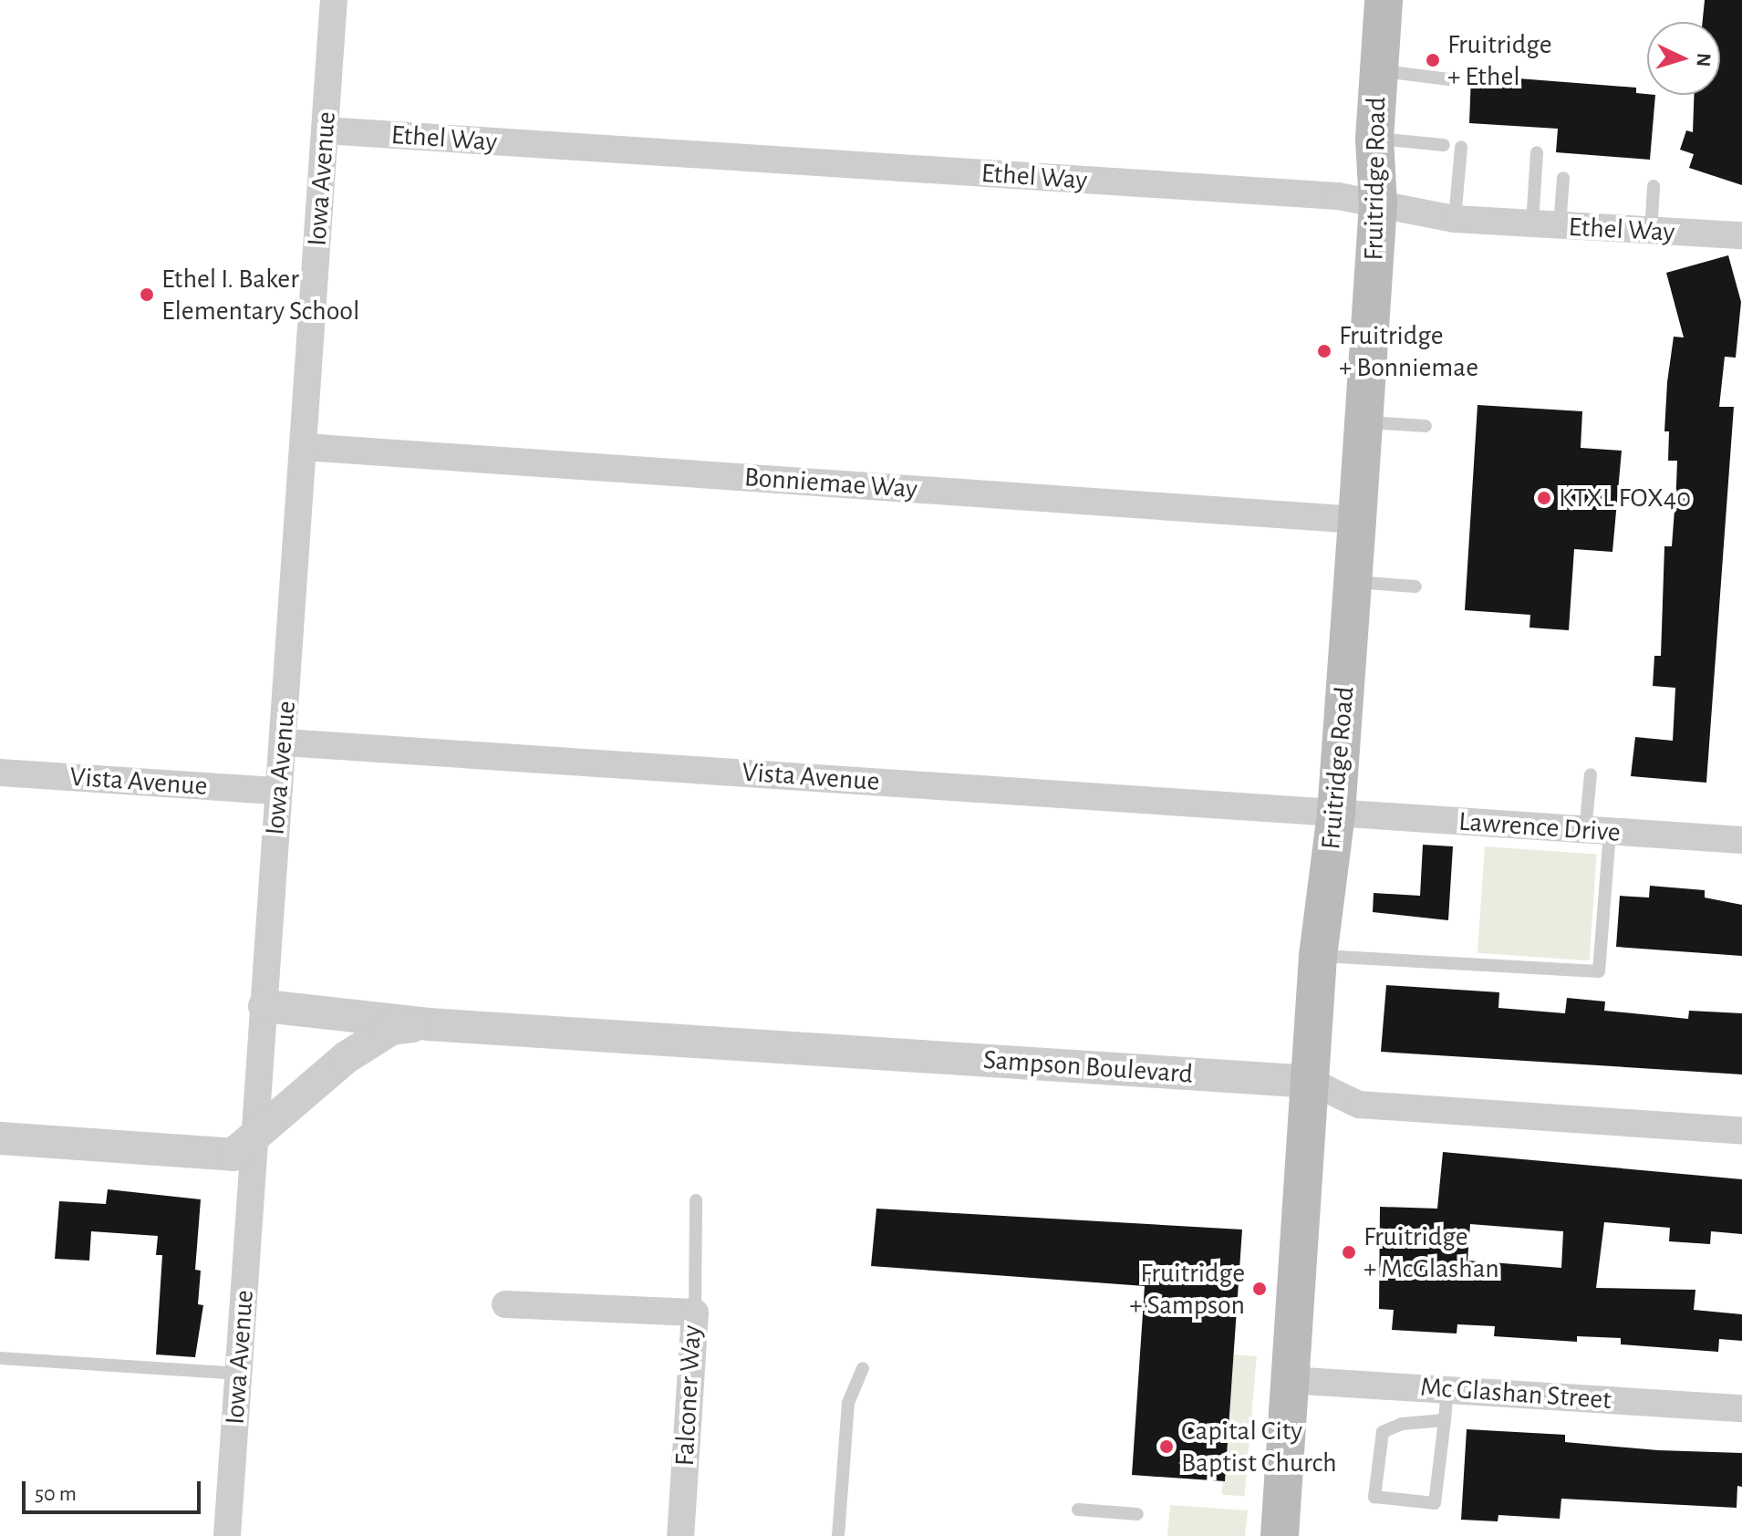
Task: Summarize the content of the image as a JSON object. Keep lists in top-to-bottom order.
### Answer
{
  "streets": {
    "main road": ["Fruitridge Road"],
    "street": [
      "Ethel Way",
      "Iowa Avenue",
      "Bonniemae Way",
      "Vista Avenue",
      "Lawrence Drive",
      "Sampson Boulevard",
      "Mc Glashan Street",
      "Falconer Way"
    ]
  },
  "crossings": [
    ["Ethel Way", "Iowa Avenue"],
    ["Ethel Way", "Fruitridge Road"],
    ["Iowa Avenue", "Bonniemae Way"],
    ["Iowa Avenue", "Vista Avenue"],
    ["Iowa Avenue", "Sampson Boulevard"],
    ["Fruitridge Road", "Bonniemae Way"],
    ["Fruitridge Road", "Vista Avenue"],
    ["Fruitridge Road", "Lawrence Drive"],
    ["Fruitridge Road", "Sampson Boulevard"],
    ["Fruitridge Road", "Mc Glashan Street"],
    ["Vista Avenue", "Lawrence Drive"]
  ],
  "places": [
    "Fruitridge + Ethel",
    "Ethel I. Baker Elementary School",
    "Fruitridge + Bonniemae",
    "KTXL FOX40",
    "Fruitridge + McGlashan",
    "Fruitridge + Sampson",
    "Capital City Baptist Church"
  ],
  "scale_bar": "50 m",
  "north": "right"
}
